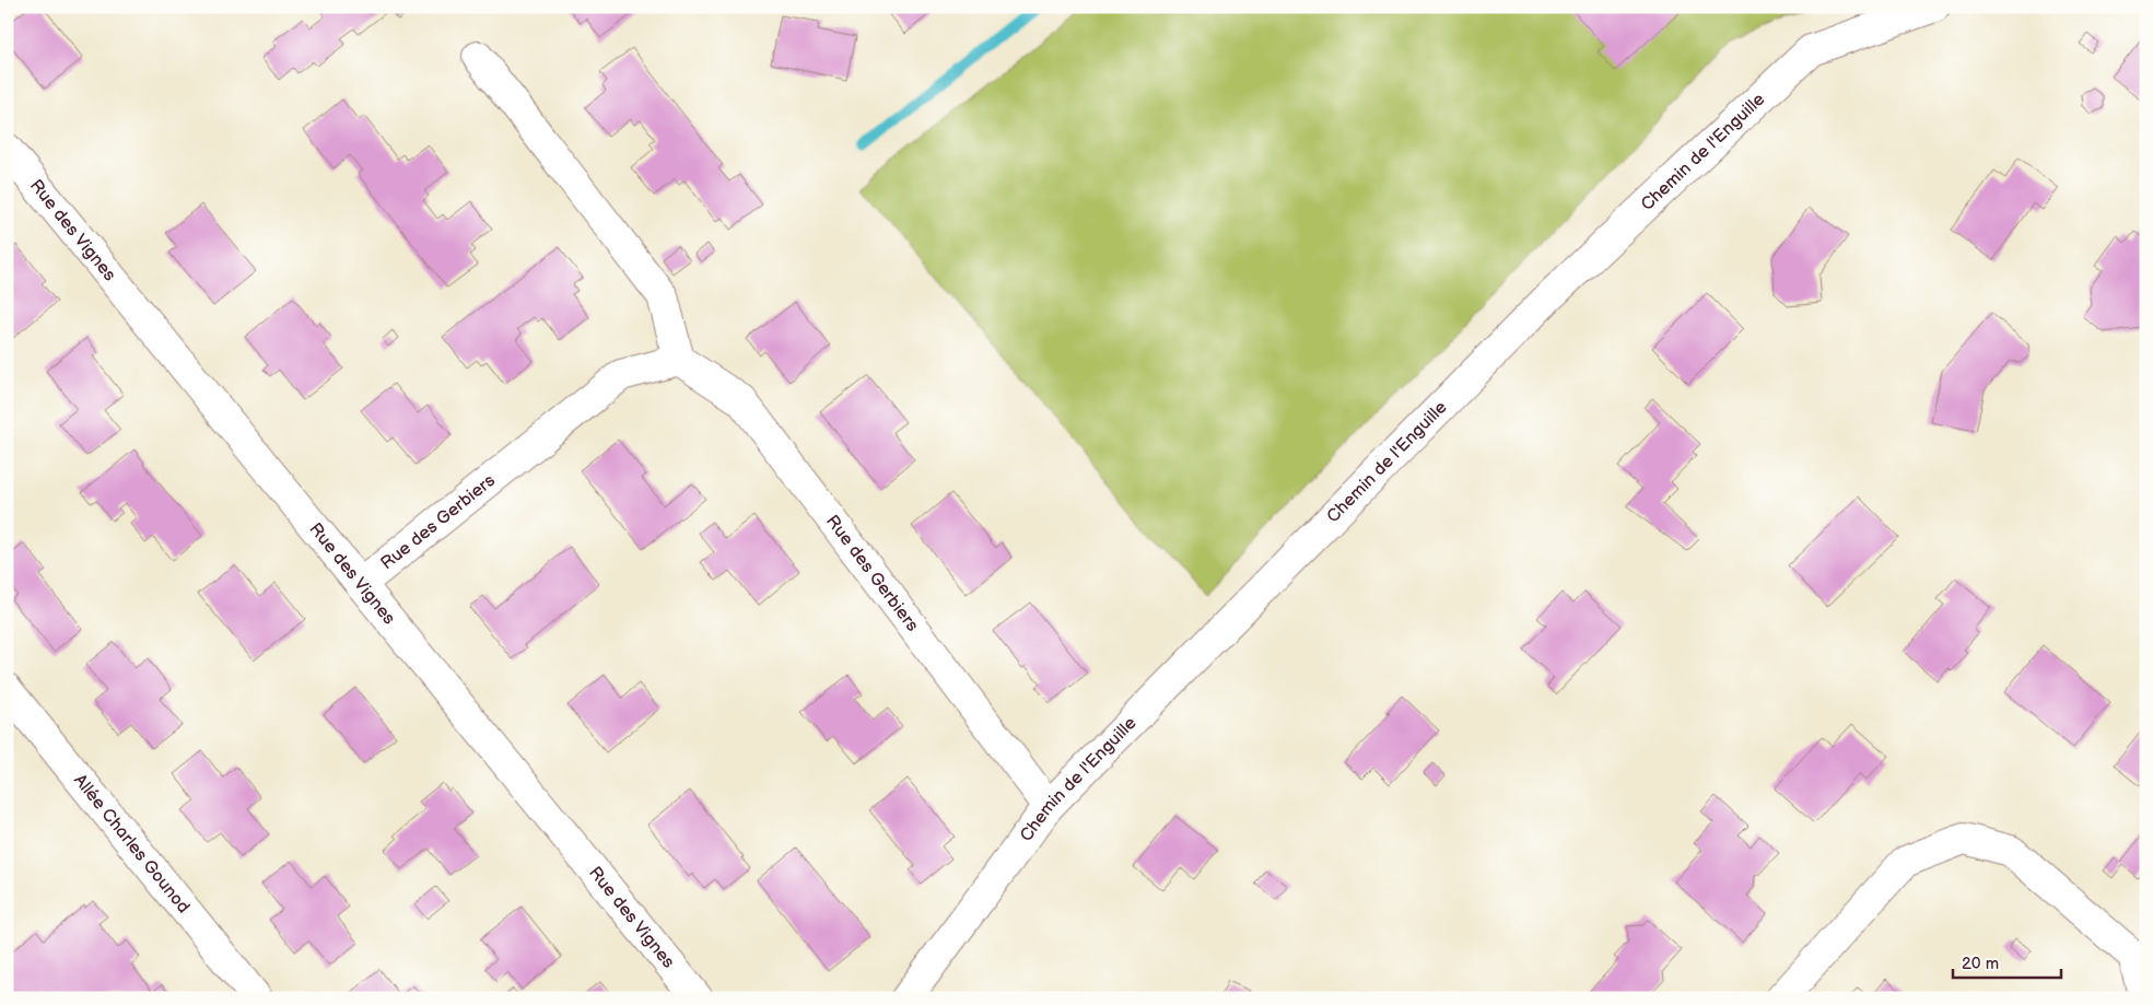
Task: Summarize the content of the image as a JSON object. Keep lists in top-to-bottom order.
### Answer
{
  "streets": {
    "street": [
      "Chemin de l'Enguille",
      "Rue des Vignes",
      "Rue des Gerbiers",
      "Allée Charles Gounod"
    ]
  },
  "crossings": [
    ["Chemin de l'Enguille", "Rue des Gerbiers"],
    ["Rue des Vignes", "Rue des Gerbiers"]
  ],
  "scale_bar": "20 m"
}
